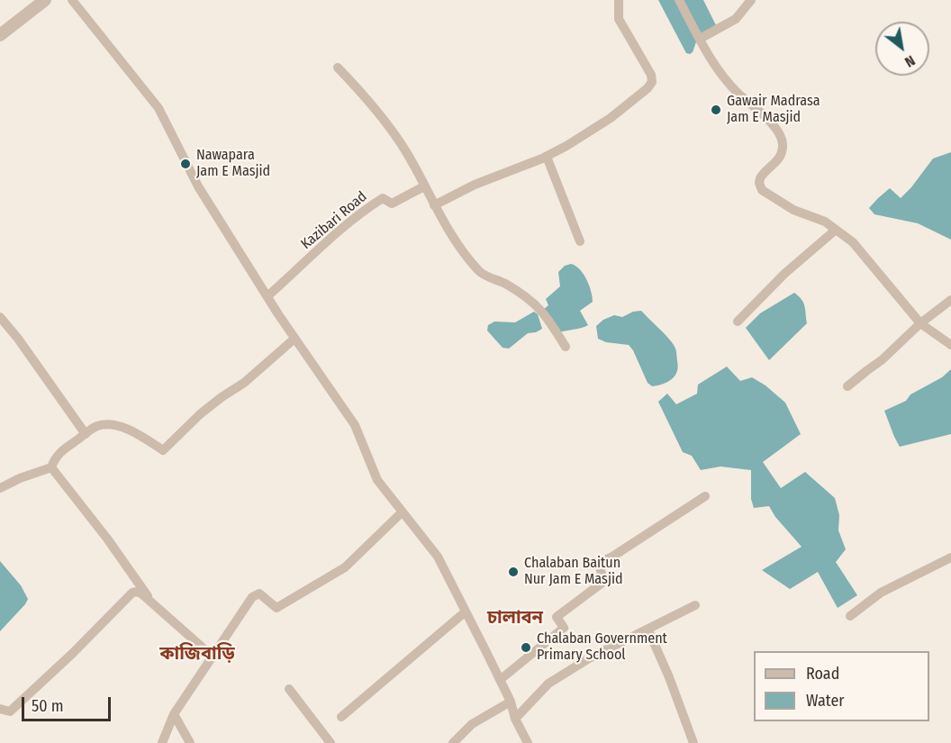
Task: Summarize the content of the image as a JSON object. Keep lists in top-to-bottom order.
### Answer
{
  "streets": {
    "street": ["Kazibari Road"]
  },
  "districts": ["চালাবন", "কাজিবাড়ি"],
  "places": [
    "Gawair Madrasa Jam E Masjid",
    "Nawapara Jam E Masjid",
    "Chalaban Baitun Nur Jam E Masjid",
    "Chalaban Government Primary School"
  ],
  "legend": ["Road", "Water"],
  "scale_bar": "50 m",
  "north": "bottom right"
}
